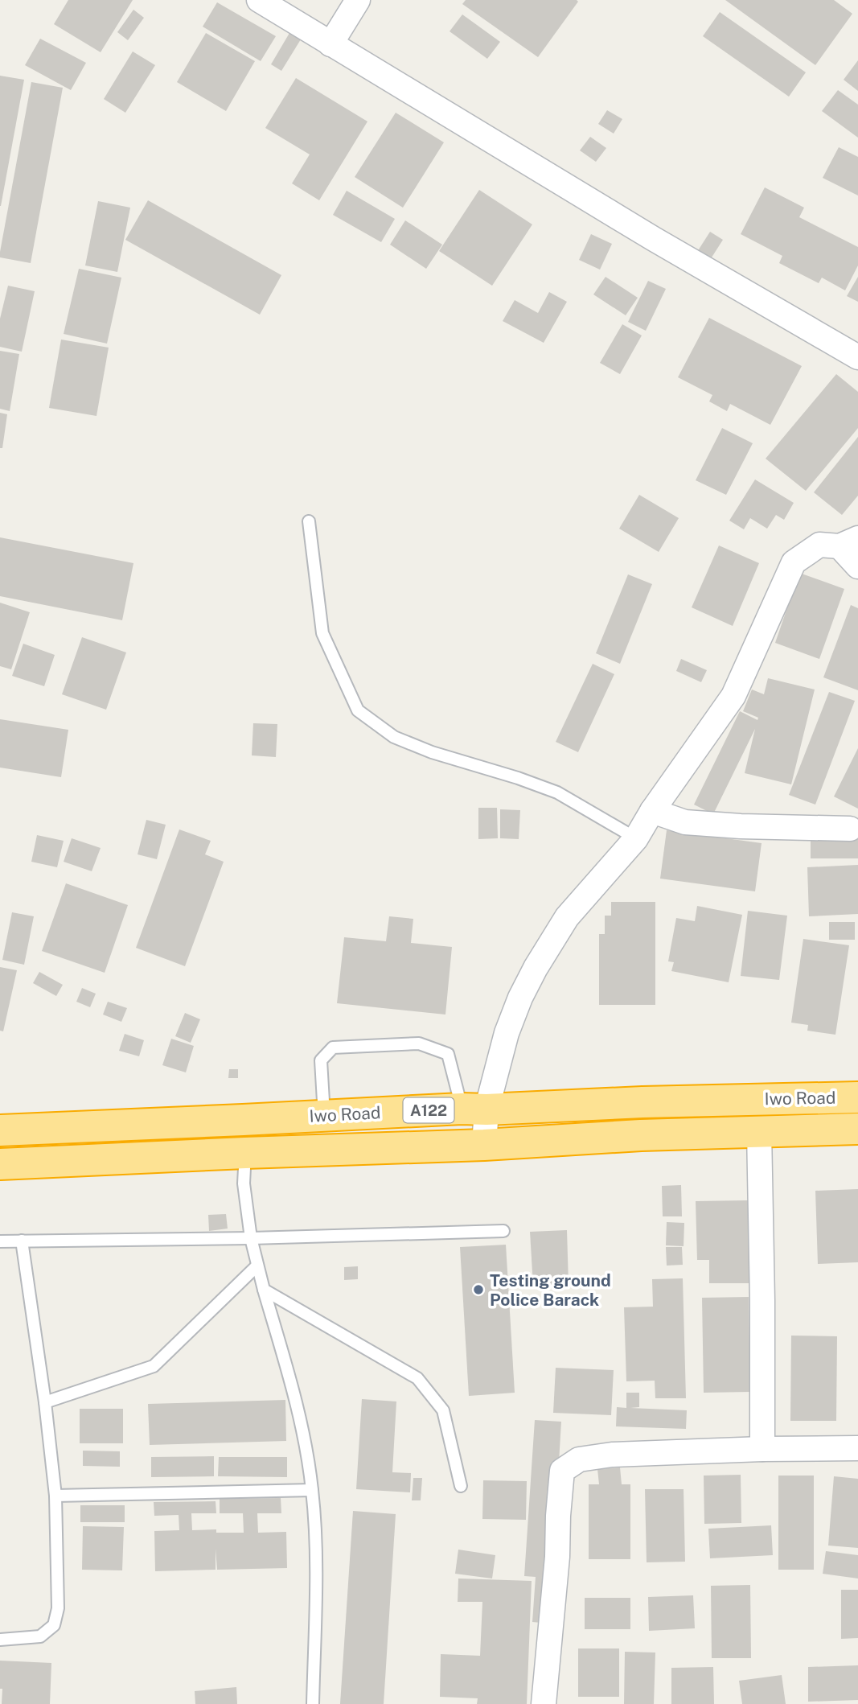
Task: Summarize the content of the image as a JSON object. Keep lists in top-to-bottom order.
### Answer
{
  "streets": {
    "highway": ["Iwo Road", "A122"]
  },
  "places": ["Testing ground Police Barack"]
}
